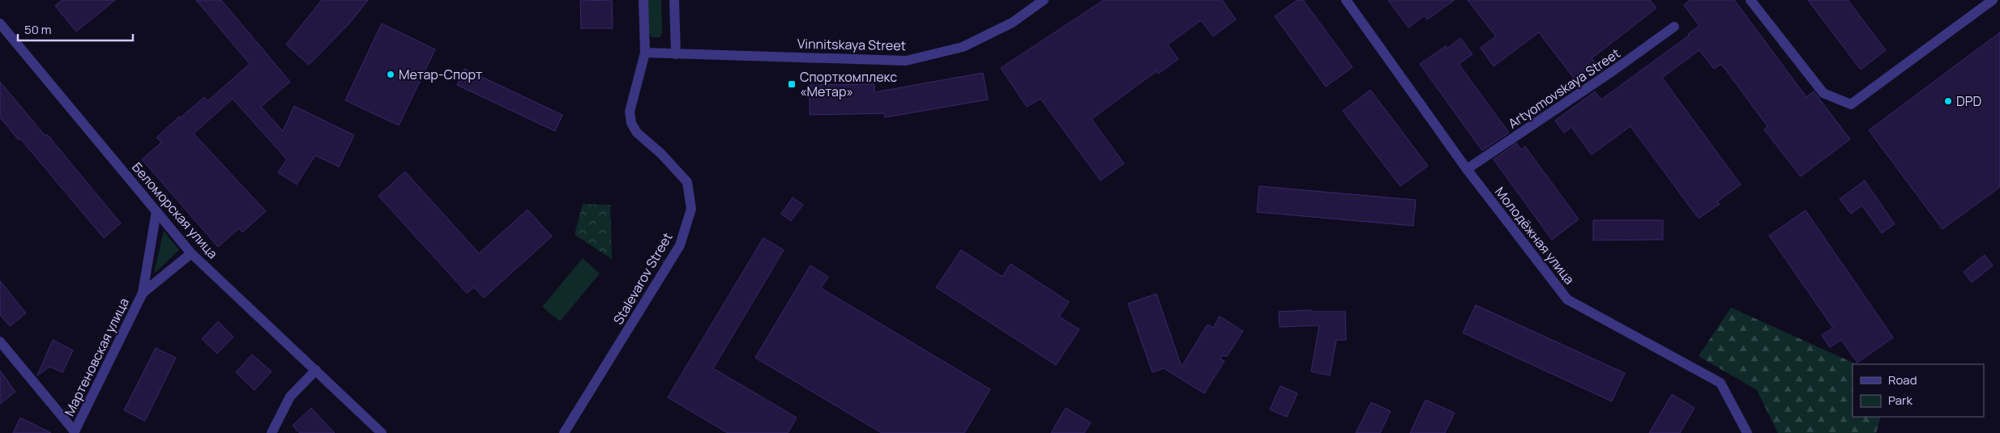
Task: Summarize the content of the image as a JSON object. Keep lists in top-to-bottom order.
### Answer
{
  "streets": {
    "street": [
      "Vinnitskaya Street",
      "Artyomovskaya Street",
      "Беломорская улица",
      "Молодёжная улица",
      "Stalevarov Street",
      "Мартеновская улица"
    ]
  },
  "crossings": [
    ["Vinnitskaya Street", "Stalevarov Street"],
    ["Artyomovskaya Street", "Молодёжная улица"]
  ],
  "places": {
    "other": ["Метар-Спорт", "DPD"],
    "transit": ["Спорткомплекс «Метар»"]
  },
  "legend": ["Road", "Park"],
  "scale_bar": "50 m"
}
